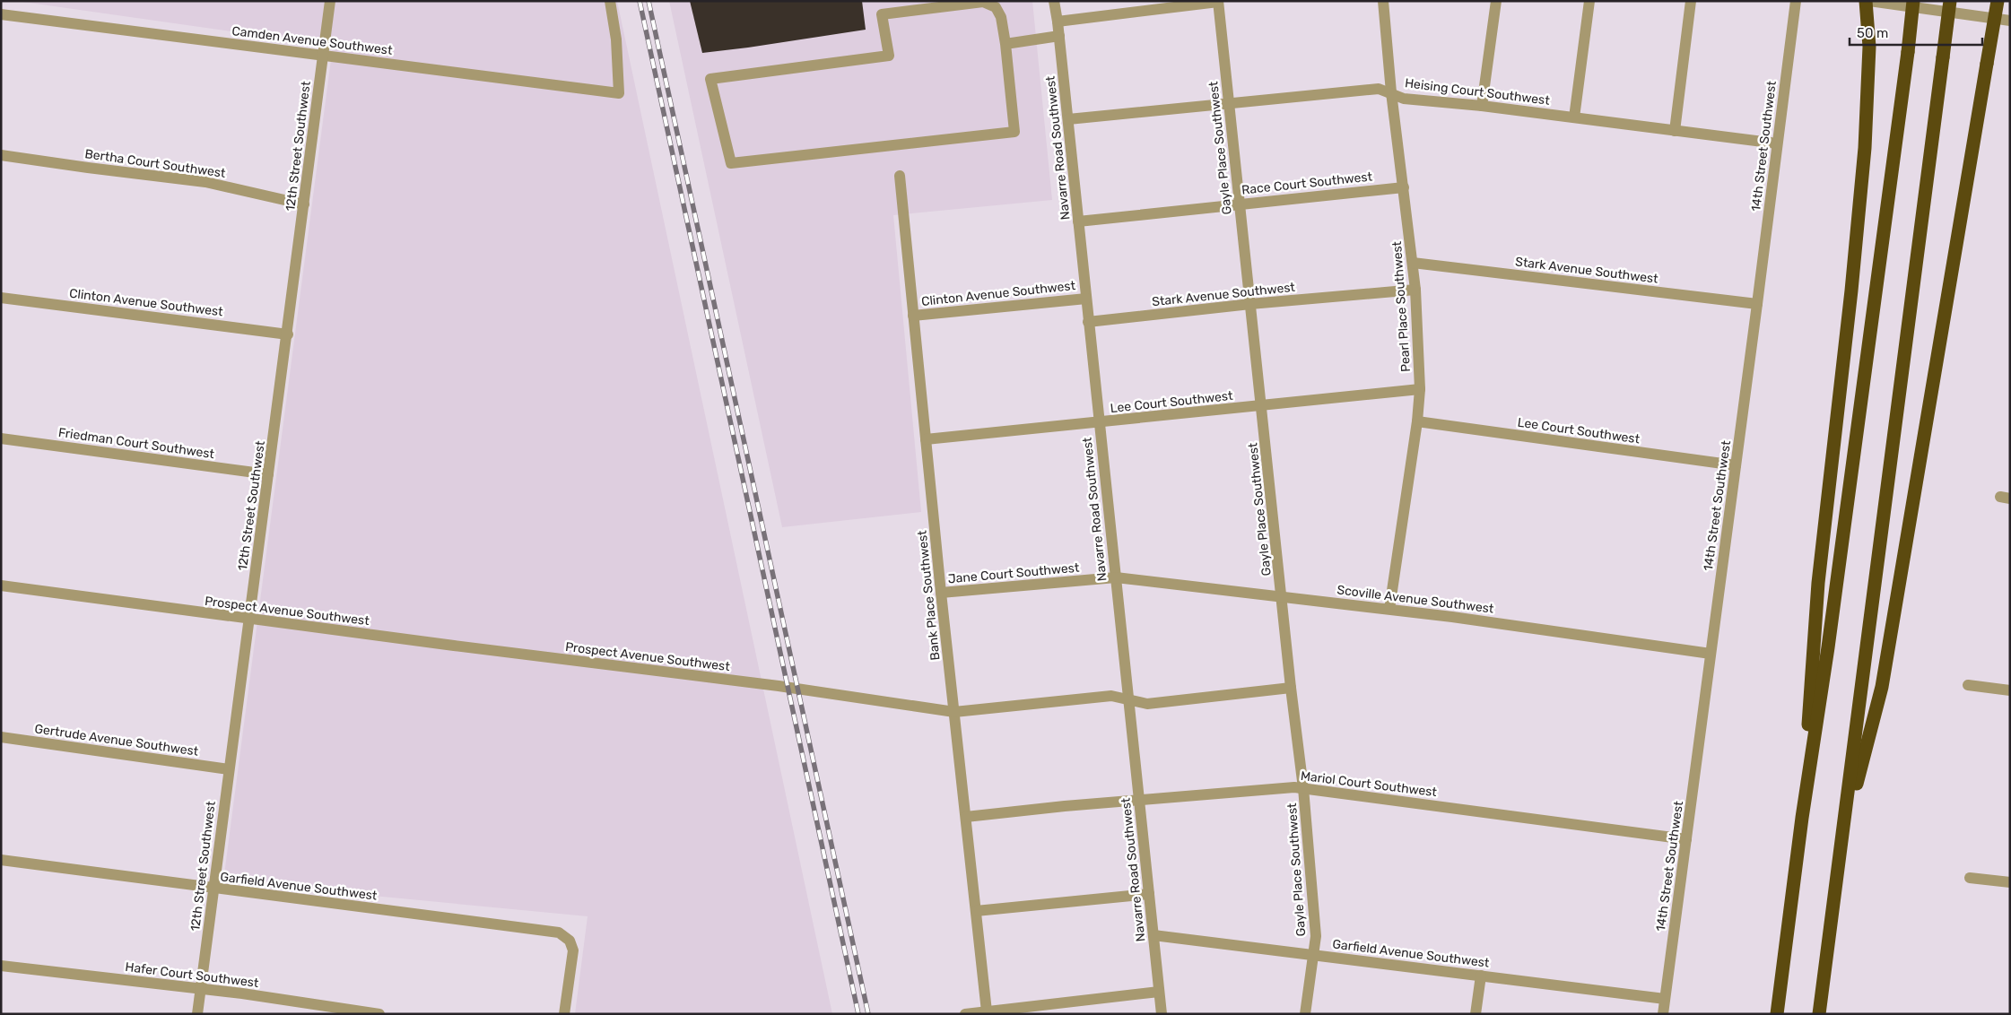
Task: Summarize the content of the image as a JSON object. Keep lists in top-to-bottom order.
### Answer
{
  "streets": {
    "street": [
      "Camden Avenue Southwest",
      "Heising Court Southwest",
      "12th Street Southwest",
      "14th Street Southwest",
      "Navarre Road Southwest",
      "Gayle Place Southwest",
      "Bertha Court Southwest",
      "Race Court Southwest",
      "Stark Avenue Southwest",
      "Clinton Avenue Southwest",
      "Pearl Place Southwest",
      "Lee Court Southwest",
      "Friedman Court Southwest",
      "Jane Court Southwest",
      "Bank Place Southwest",
      "Scoville Avenue Southwest",
      "Prospect Avenue Southwest",
      "Gertrude Avenue Southwest",
      "Mariol Court Southwest",
      "Garfield Avenue Southwest",
      "Hafer Court Southwest"
    ]
  },
  "crossings": [
    ["Camden Avenue Southwest", "12th Street Southwest"],
    ["Heising Court Southwest", "14th Street Southwest"],
    ["Heising Court Southwest", "Navarre Road Southwest"],
    ["Heising Court Southwest", "Gayle Place Southwest"],
    ["Heising Court Southwest", "Pearl Place Southwest"],
    ["12th Street Southwest", "Bertha Court Southwest"],
    ["12th Street Southwest", "Clinton Avenue Southwest"],
    ["12th Street Southwest", "Friedman Court Southwest"],
    ["12th Street Southwest", "Prospect Avenue Southwest"],
    ["12th Street Southwest", "Gertrude Avenue Southwest"],
    ["12th Street Southwest", "Garfield Avenue Southwest"],
    ["12th Street Southwest", "Hafer Court Southwest"],
    ["14th Street Southwest", "Stark Avenue Southwest"],
    ["14th Street Southwest", "Lee Court Southwest"],
    ["14th Street Southwest", "Scoville Avenue Southwest"],
    ["14th Street Southwest", "Mariol Court Southwest"],
    ["14th Street Southwest", "Garfield Avenue Southwest"],
    ["Navarre Road Southwest", "Race Court Southwest"],
    ["Navarre Road Southwest", "Stark Avenue Southwest"],
    ["Navarre Road Southwest", "Clinton Avenue Southwest"],
    ["Navarre Road Southwest", "Lee Court Southwest"],
    ["Navarre Road Southwest", "Jane Court Southwest"],
    ["Navarre Road Southwest", "Scoville Avenue Southwest"],
    ["Navarre Road Southwest", "Prospect Avenue Southwest"],
    ["Navarre Road Southwest", "Mariol Court Southwest"],
    ["Navarre Road Southwest", "Garfield Avenue Southwest"],
    ["Gayle Place Southwest", "Race Court Southwest"],
    ["Gayle Place Southwest", "Stark Avenue Southwest"],
    ["Gayle Place Southwest", "Lee Court Southwest"],
    ["Gayle Place Southwest", "Scoville Avenue Southwest"],
    ["Gayle Place Southwest", "Prospect Avenue Southwest"],
    ["Gayle Place Southwest", "Mariol Court Southwest"],
    ["Gayle Place Southwest", "Garfield Avenue Southwest"],
    ["Race Court Southwest", "Pearl Place Southwest"],
    ["Stark Avenue Southwest", "Pearl Place Southwest"],
    ["Clinton Avenue Southwest", "Bank Place Southwest"],
    ["Pearl Place Southwest", "Lee Court Southwest"],
    ["Pearl Place Southwest", "Scoville Avenue Southwest"],
    ["Lee Court Southwest", "Bank Place Southwest"],
    ["Jane Court Southwest", "Bank Place Southwest"],
    ["Jane Court Southwest", "Scoville Avenue Southwest"],
    ["Bank Place Southwest", "Prospect Avenue Southwest"],
    ["Bank Place Southwest", "Mariol Court Southwest"]
  ],
  "scale_bar": "50 m"
}
